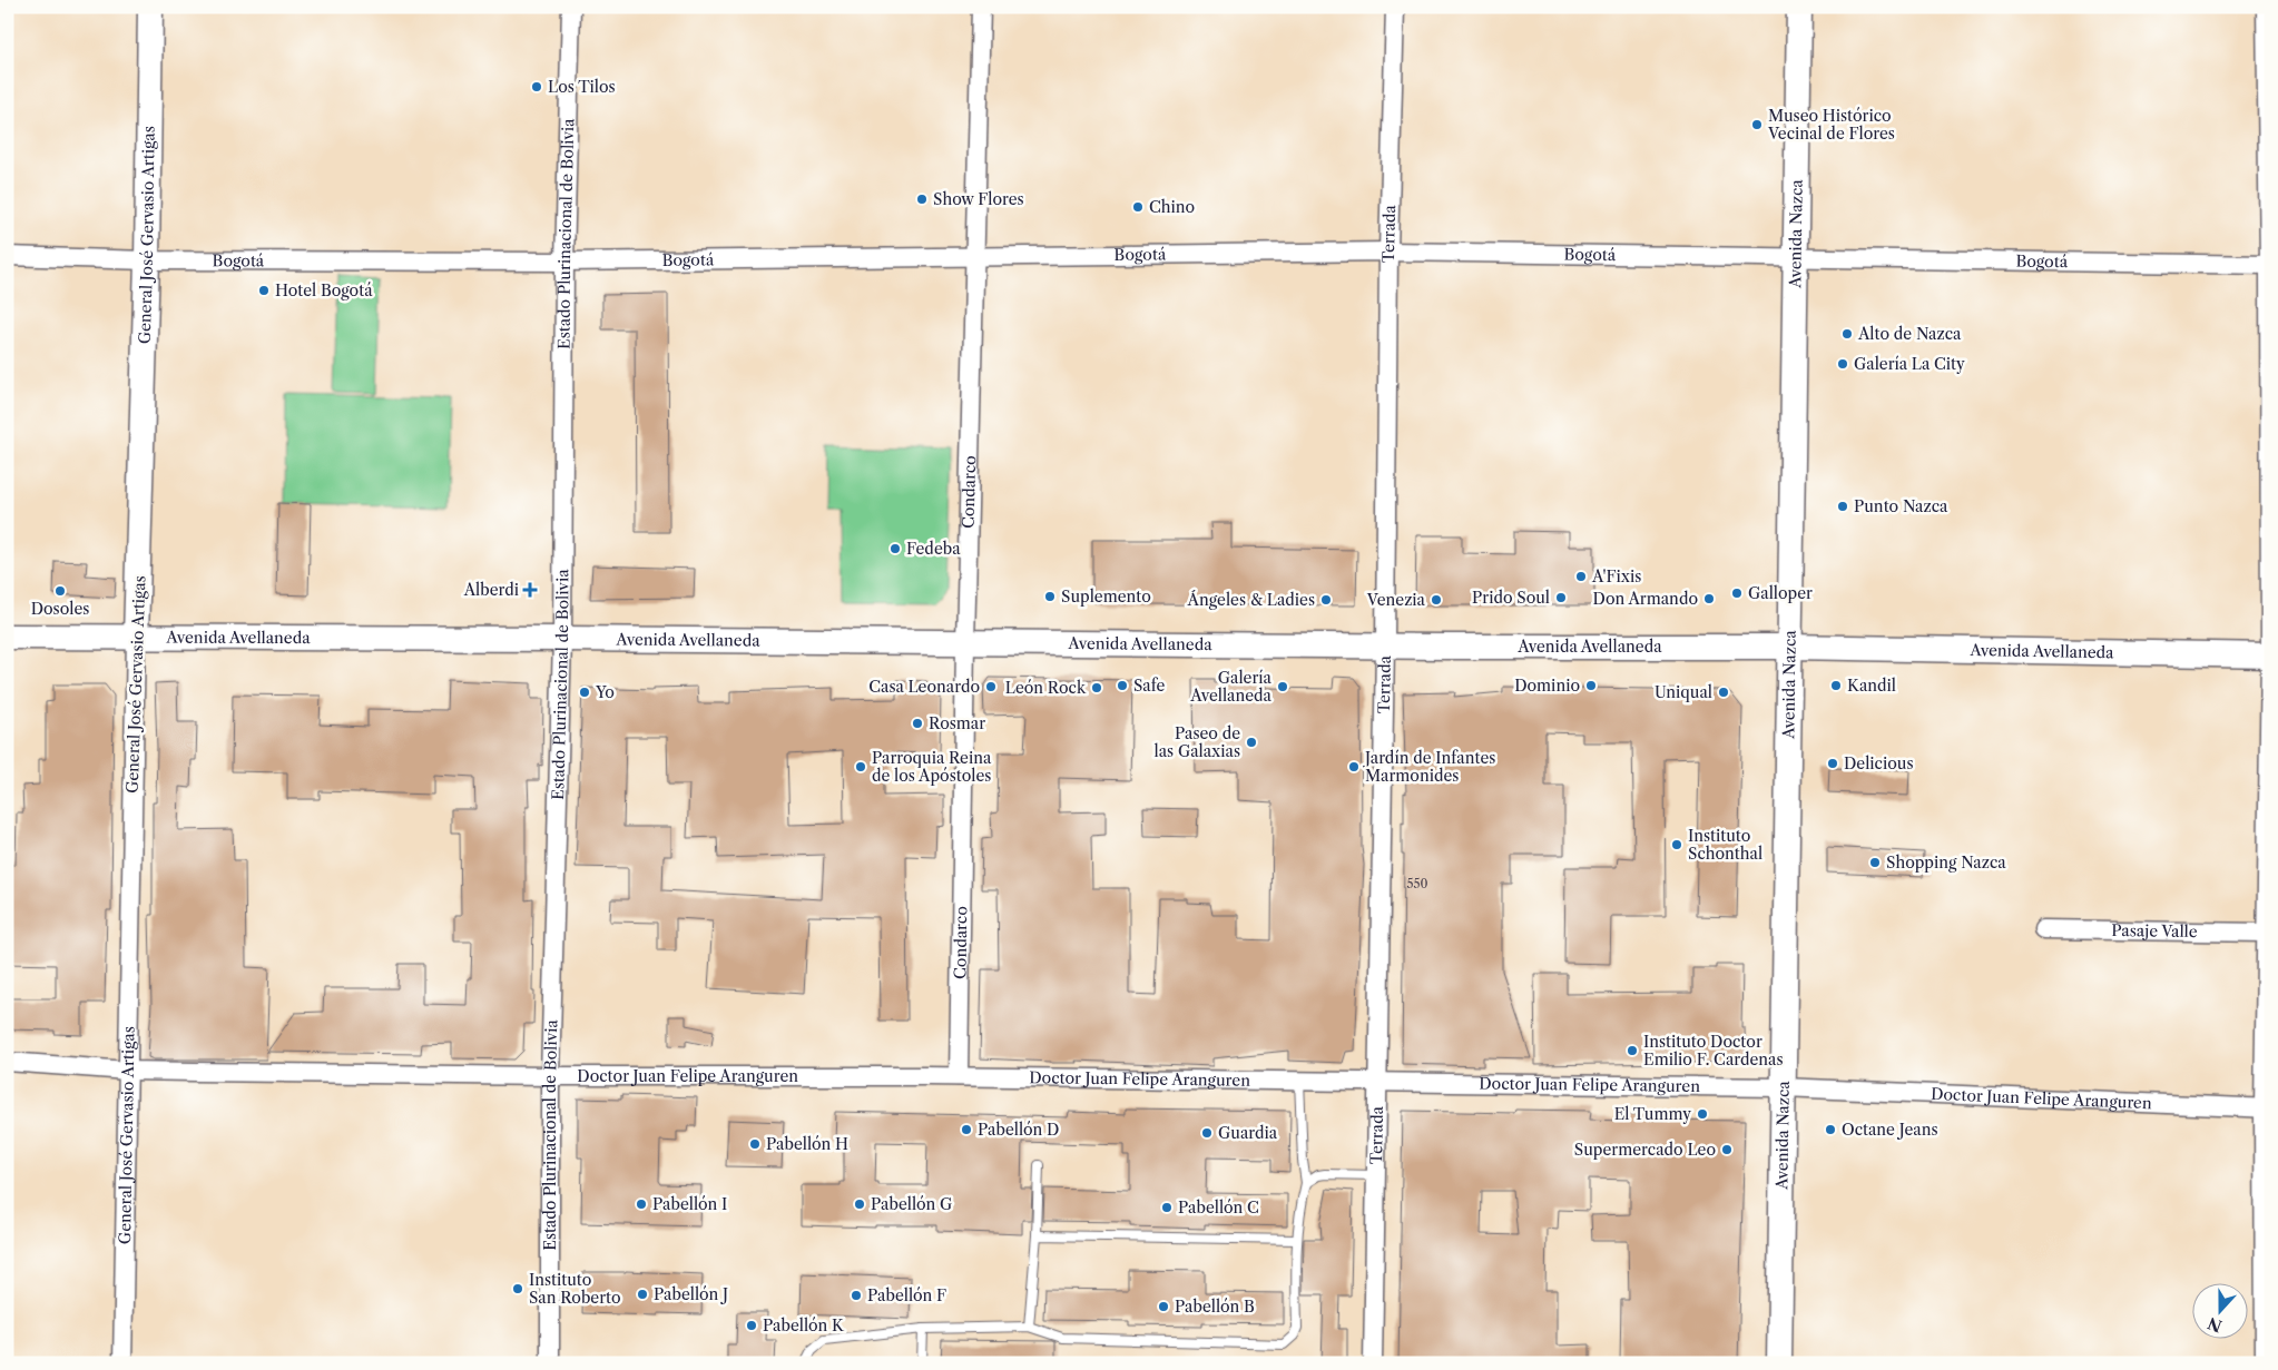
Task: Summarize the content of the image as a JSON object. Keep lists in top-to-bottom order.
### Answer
{
  "streets": {
    "main road": ["General José Gervasio Artigas", "Avenida Nazca", "Avenida Avellaneda"],
    "street": [
      "Estado Plurinacional de Bolivia",
      "Terrada",
      "Bogotá",
      "Condarco",
      "Pasaje Valle",
      "Doctor Juan Felipe Aranguren"
    ]
  },
  "crossings": [
    ["General José Gervasio Artigas", "Bogotá"],
    ["General José Gervasio Artigas", "Avenida Avellaneda"],
    ["General José Gervasio Artigas", "Doctor Juan Felipe Aranguren"],
    ["Estado Plurinacional de Bolivia", "Bogotá"],
    ["Estado Plurinacional de Bolivia", "Avenida Avellaneda"],
    ["Estado Plurinacional de Bolivia", "Doctor Juan Felipe Aranguren"],
    ["Terrada", "Bogotá"],
    ["Terrada", "Avenida Avellaneda"],
    ["Terrada", "Doctor Juan Felipe Aranguren"],
    ["Avenida Nazca", "Bogotá"],
    ["Avenida Nazca", "Avenida Avellaneda"],
    ["Avenida Nazca", "Doctor Juan Felipe Aranguren"],
    ["Bogotá", "Condarco"],
    ["Condarco", "Avenida Avellaneda"],
    ["Condarco", "Doctor Juan Felipe Aranguren"]
  ],
  "places": {
    "other": [
      "Los Tilos",
      "Museo Histórico Vecinal de Flores",
      "Show Flores",
      "Chino",
      "Hotel Bogotá",
      "Alto de Nazca",
      "Galería La City",
      "Punto Nazca",
      "Fedeba",
      "A'Fixis",
      "Dosoles",
      "Galloper",
      "Suplemento",
      "Prido Soul",
      "Don Armando",
      "Ángeles & Ladies",
      "Venezia",
      "Safe",
      "Dominio",
      "Kandil",
      "Casa Leonardo",
      "Galería Avellaneda",
      "León Rock",
      "Yo",
      "Uniqual",
      "Rosmar",
      "Paseo de las Galaxias",
      "Delicious",
      "Parroquia Reina de los Apóstoles",
      "Jardín de Infantes Marmonides",
      "Instituto Schonthal",
      "Shopping Nazca",
      "Instituto Doctor Emilio F. Cardenas",
      "El Tummy",
      "Pabellón D",
      "Octane Jeans",
      "Guardia",
      "Pabellón H",
      "Supermercado Leo",
      "Pabellón I",
      "Pabellón G",
      "Pabellón C",
      "Instituto San Roberto",
      "Pabellón J",
      "Pabellón F",
      "Pabellón B",
      "Pabellón K"
    ],
    "health": ["Alberdi"]
  },
  "house_numbers": ["550"],
  "north": "bottom"
}
